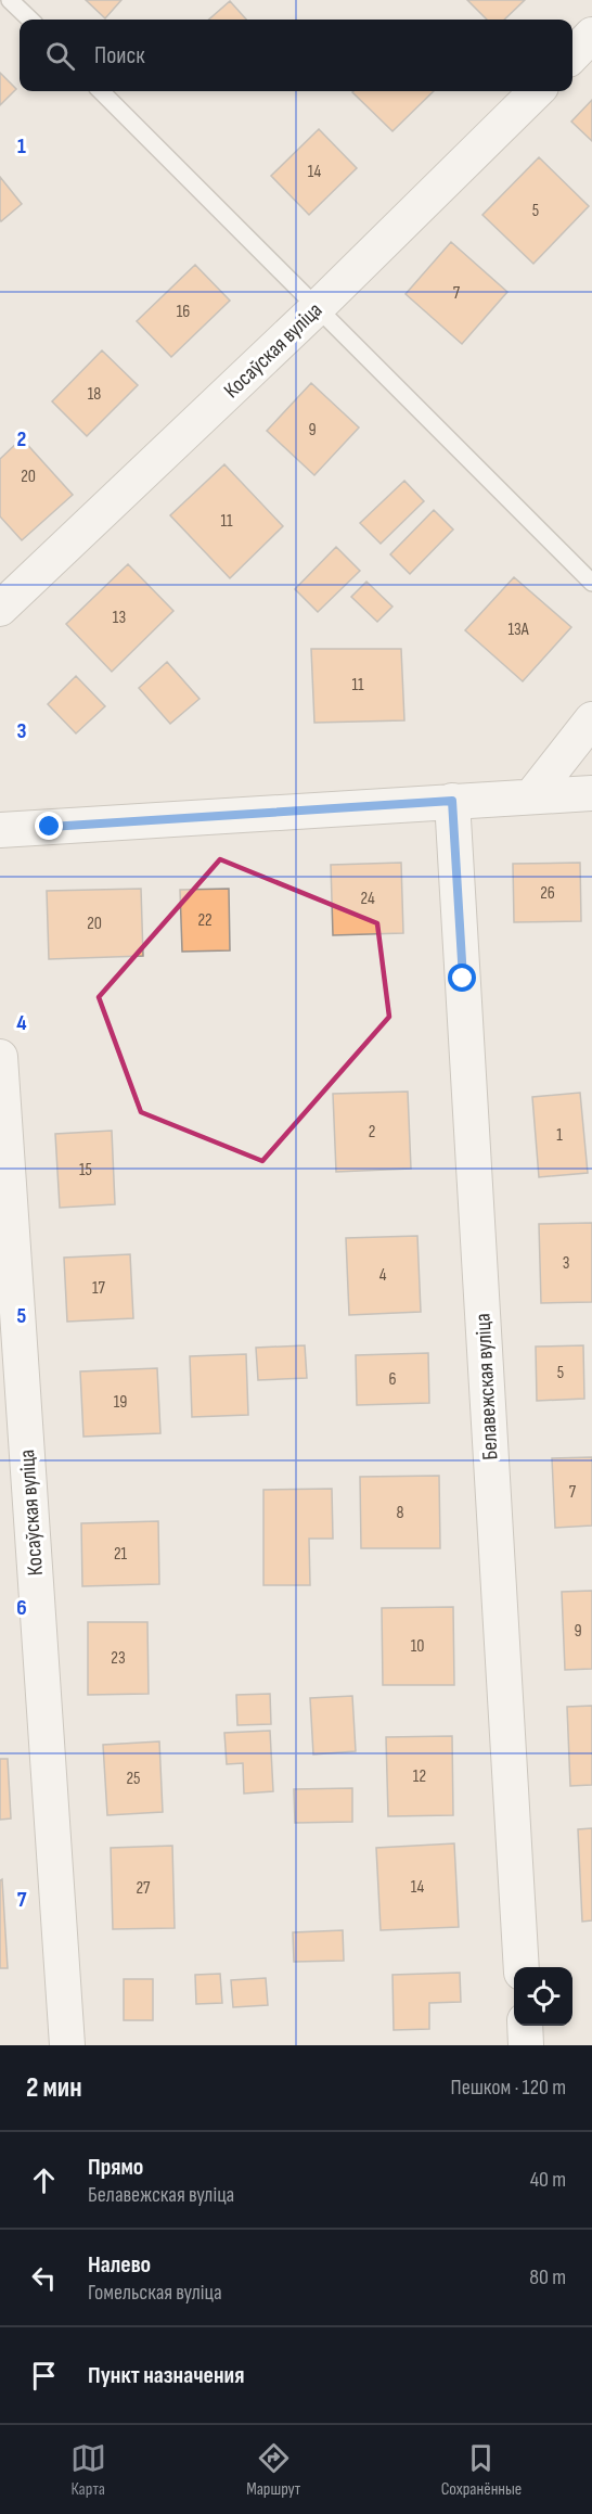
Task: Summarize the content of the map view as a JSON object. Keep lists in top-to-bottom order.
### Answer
{
  "streets": {
    "street": ["Косаўская вуліца", "Белавежская вуліца"]
  },
  "house_numbers": [
    "14",
    "5",
    "7",
    "16",
    "18",
    "9",
    "20",
    "11",
    "13",
    "13А",
    "11",
    "26",
    "24",
    "22",
    "20",
    "2",
    "1",
    "15",
    "3",
    "4",
    "17",
    "5",
    "6",
    "19",
    "7",
    "8",
    "21",
    "9",
    "10",
    "23",
    "12",
    "25",
    "14",
    "27"
  ],
  "page": {
    "search": "Поиск",
    "heading": ["2 мин", "Пешком · 120 m"],
    "list": [
      ["Прямо", "Белавежская вуліца", "40 m"],
      ["Налево", "Гомельская вуліца", "80 m"],
      "Пункт назначения"
    ],
    "nav": ["Карта", "Маршрут", "Сохранённые"]
  },
  "grid": {
    "rows": [
      "1",
      "2",
      "3",
      "4",
      "5",
      "6",
      "7"
    ]
  }
}
